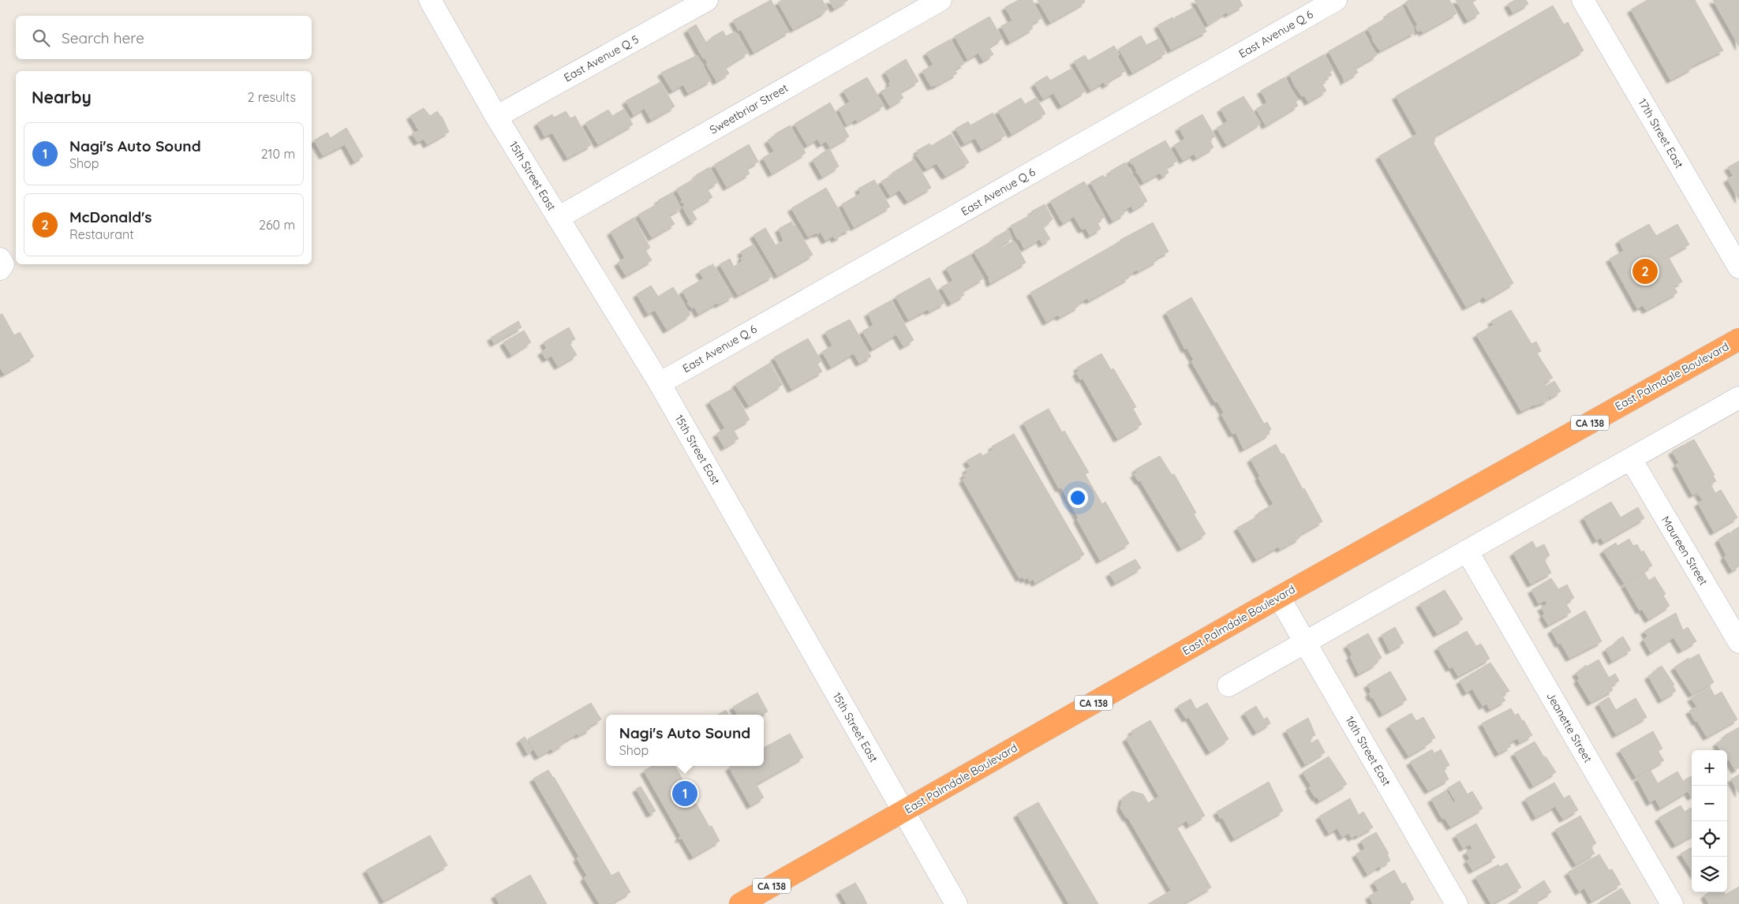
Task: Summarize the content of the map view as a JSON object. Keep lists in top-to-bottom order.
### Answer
{
  "streets": {
    "highway": ["East Palmdale Boulevard", "CA 138"],
    "street": [
      "East Avenue Q 6",
      "East Avenue Q 5",
      "Sweetbriar Street",
      "17th Street East",
      "15th Street East",
      "Maureen Street",
      "Jeanette Street",
      "16th Street East"
    ]
  },
  "crossings": [
    ["East Avenue Q 6", "15th Street East"],
    ["East Avenue Q 5", "15th Street East"],
    ["Sweetbriar Street", "15th Street East"],
    ["15th Street East", "East Palmdale Boulevard"],
    ["East Palmdale Boulevard", "16th Street East"]
  ],
  "page": {
    "search": "Search here",
    "heading": ["Nearby", "2 results"],
    "list": [
      {
        "mark": "1",
        "name": "Nagi's Auto Sound",
        "note": "Shop",
        "value": "210 m"
      },
      {
        "mark": "2",
        "name": "McDonald's",
        "note": "Restaurant",
        "value": "260 m"
      }
    ],
    "pins": ["2", "1"],
    "popup": ["Nagi's Auto Sound", "Shop"],
    "map_buttons": ["+", "−"]
  }
}
